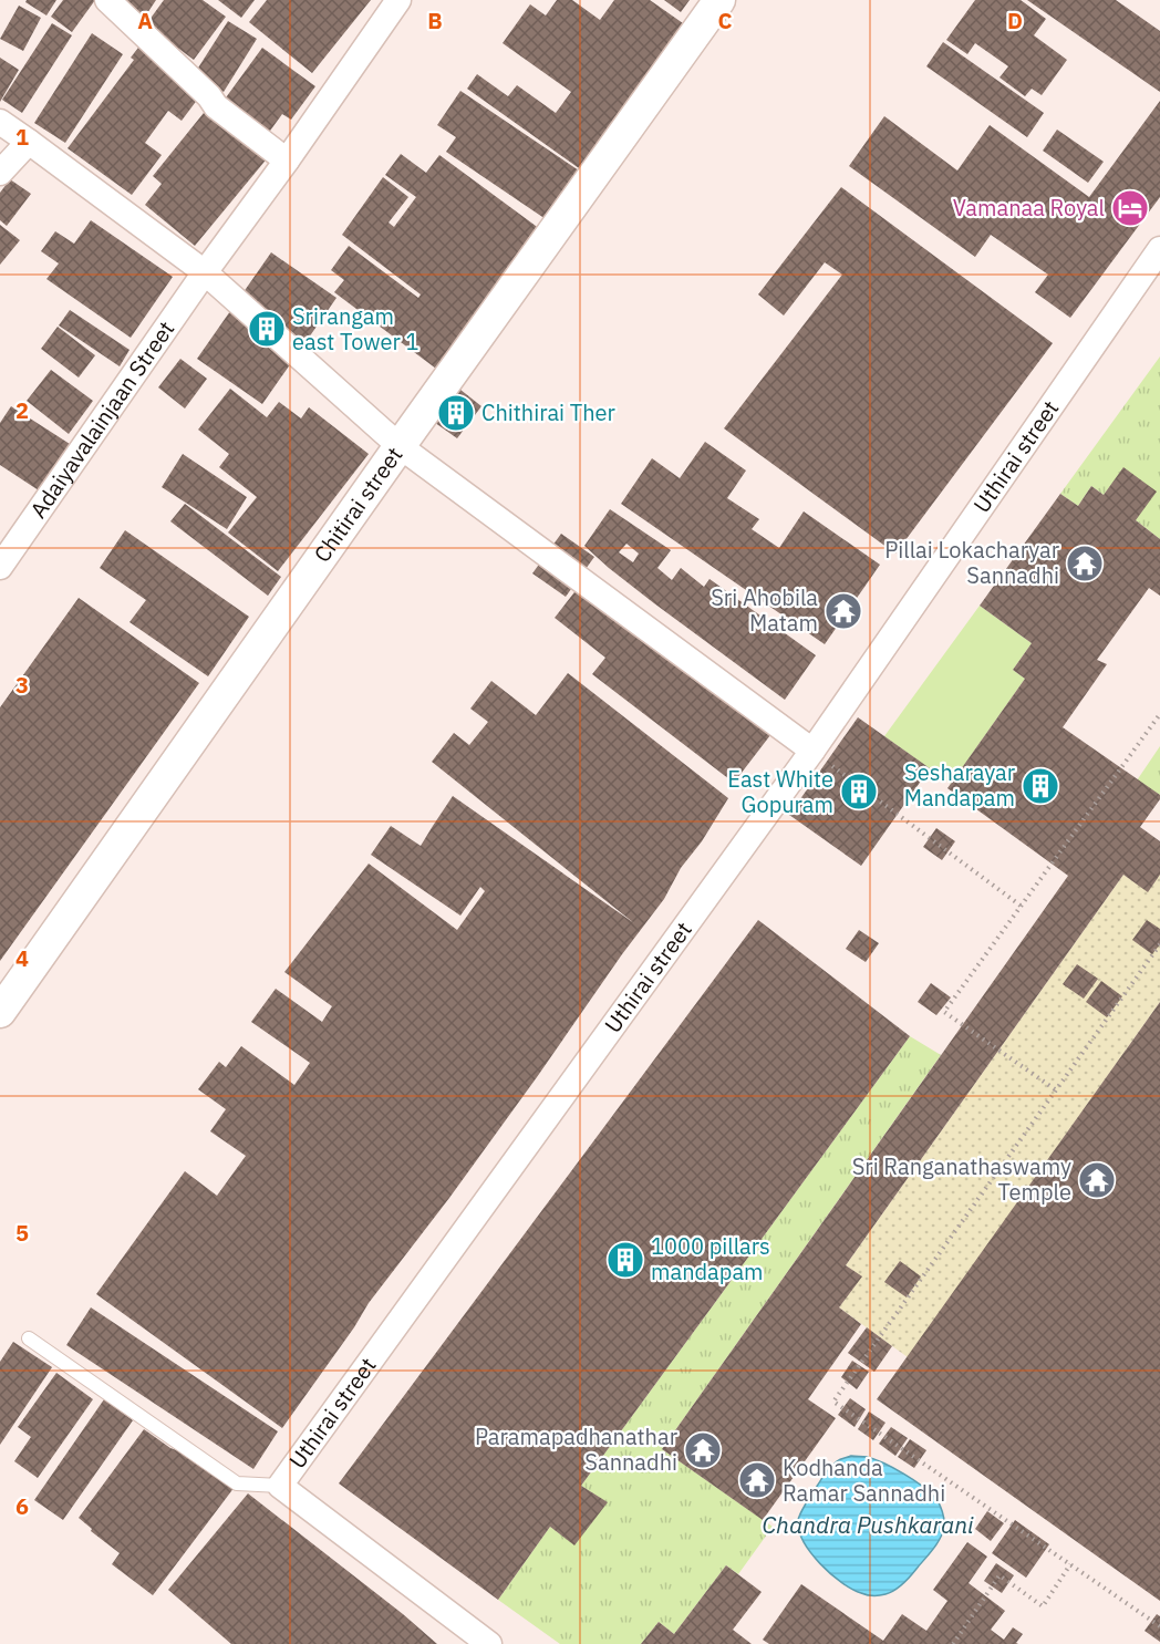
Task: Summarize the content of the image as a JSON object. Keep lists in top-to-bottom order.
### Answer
{
  "streets": {
    "street": ["Adaiyavalainjaan Street", "Uthirai street", "Chitirai street"]
  },
  "water": ["Chandra Pushkarani"],
  "places": {
    "hotel": ["Vamanaa Royal"],
    "building": [
      "Srirangam east Tower 1",
      "Chithirai Ther",
      "Sesharayar Mandapam",
      "East White Gopuram",
      "1000 pillars mandapam"
    ],
    "temple": [
      "Pillai Lokacharyar Sannadhi",
      "Sri Ahobila Matam",
      "Sri Ranganathaswamy Temple",
      "Paramapadhanathar Sannadhi",
      "Kodhanda Ramar Sannadhi"
    ]
  },
  "grid": {
    "columns": [
      "A",
      "B",
      "C",
      "D"
    ],
    "rows": [
      "1",
      "2",
      "3",
      "4",
      "5",
      "6"
    ]
  }
}
